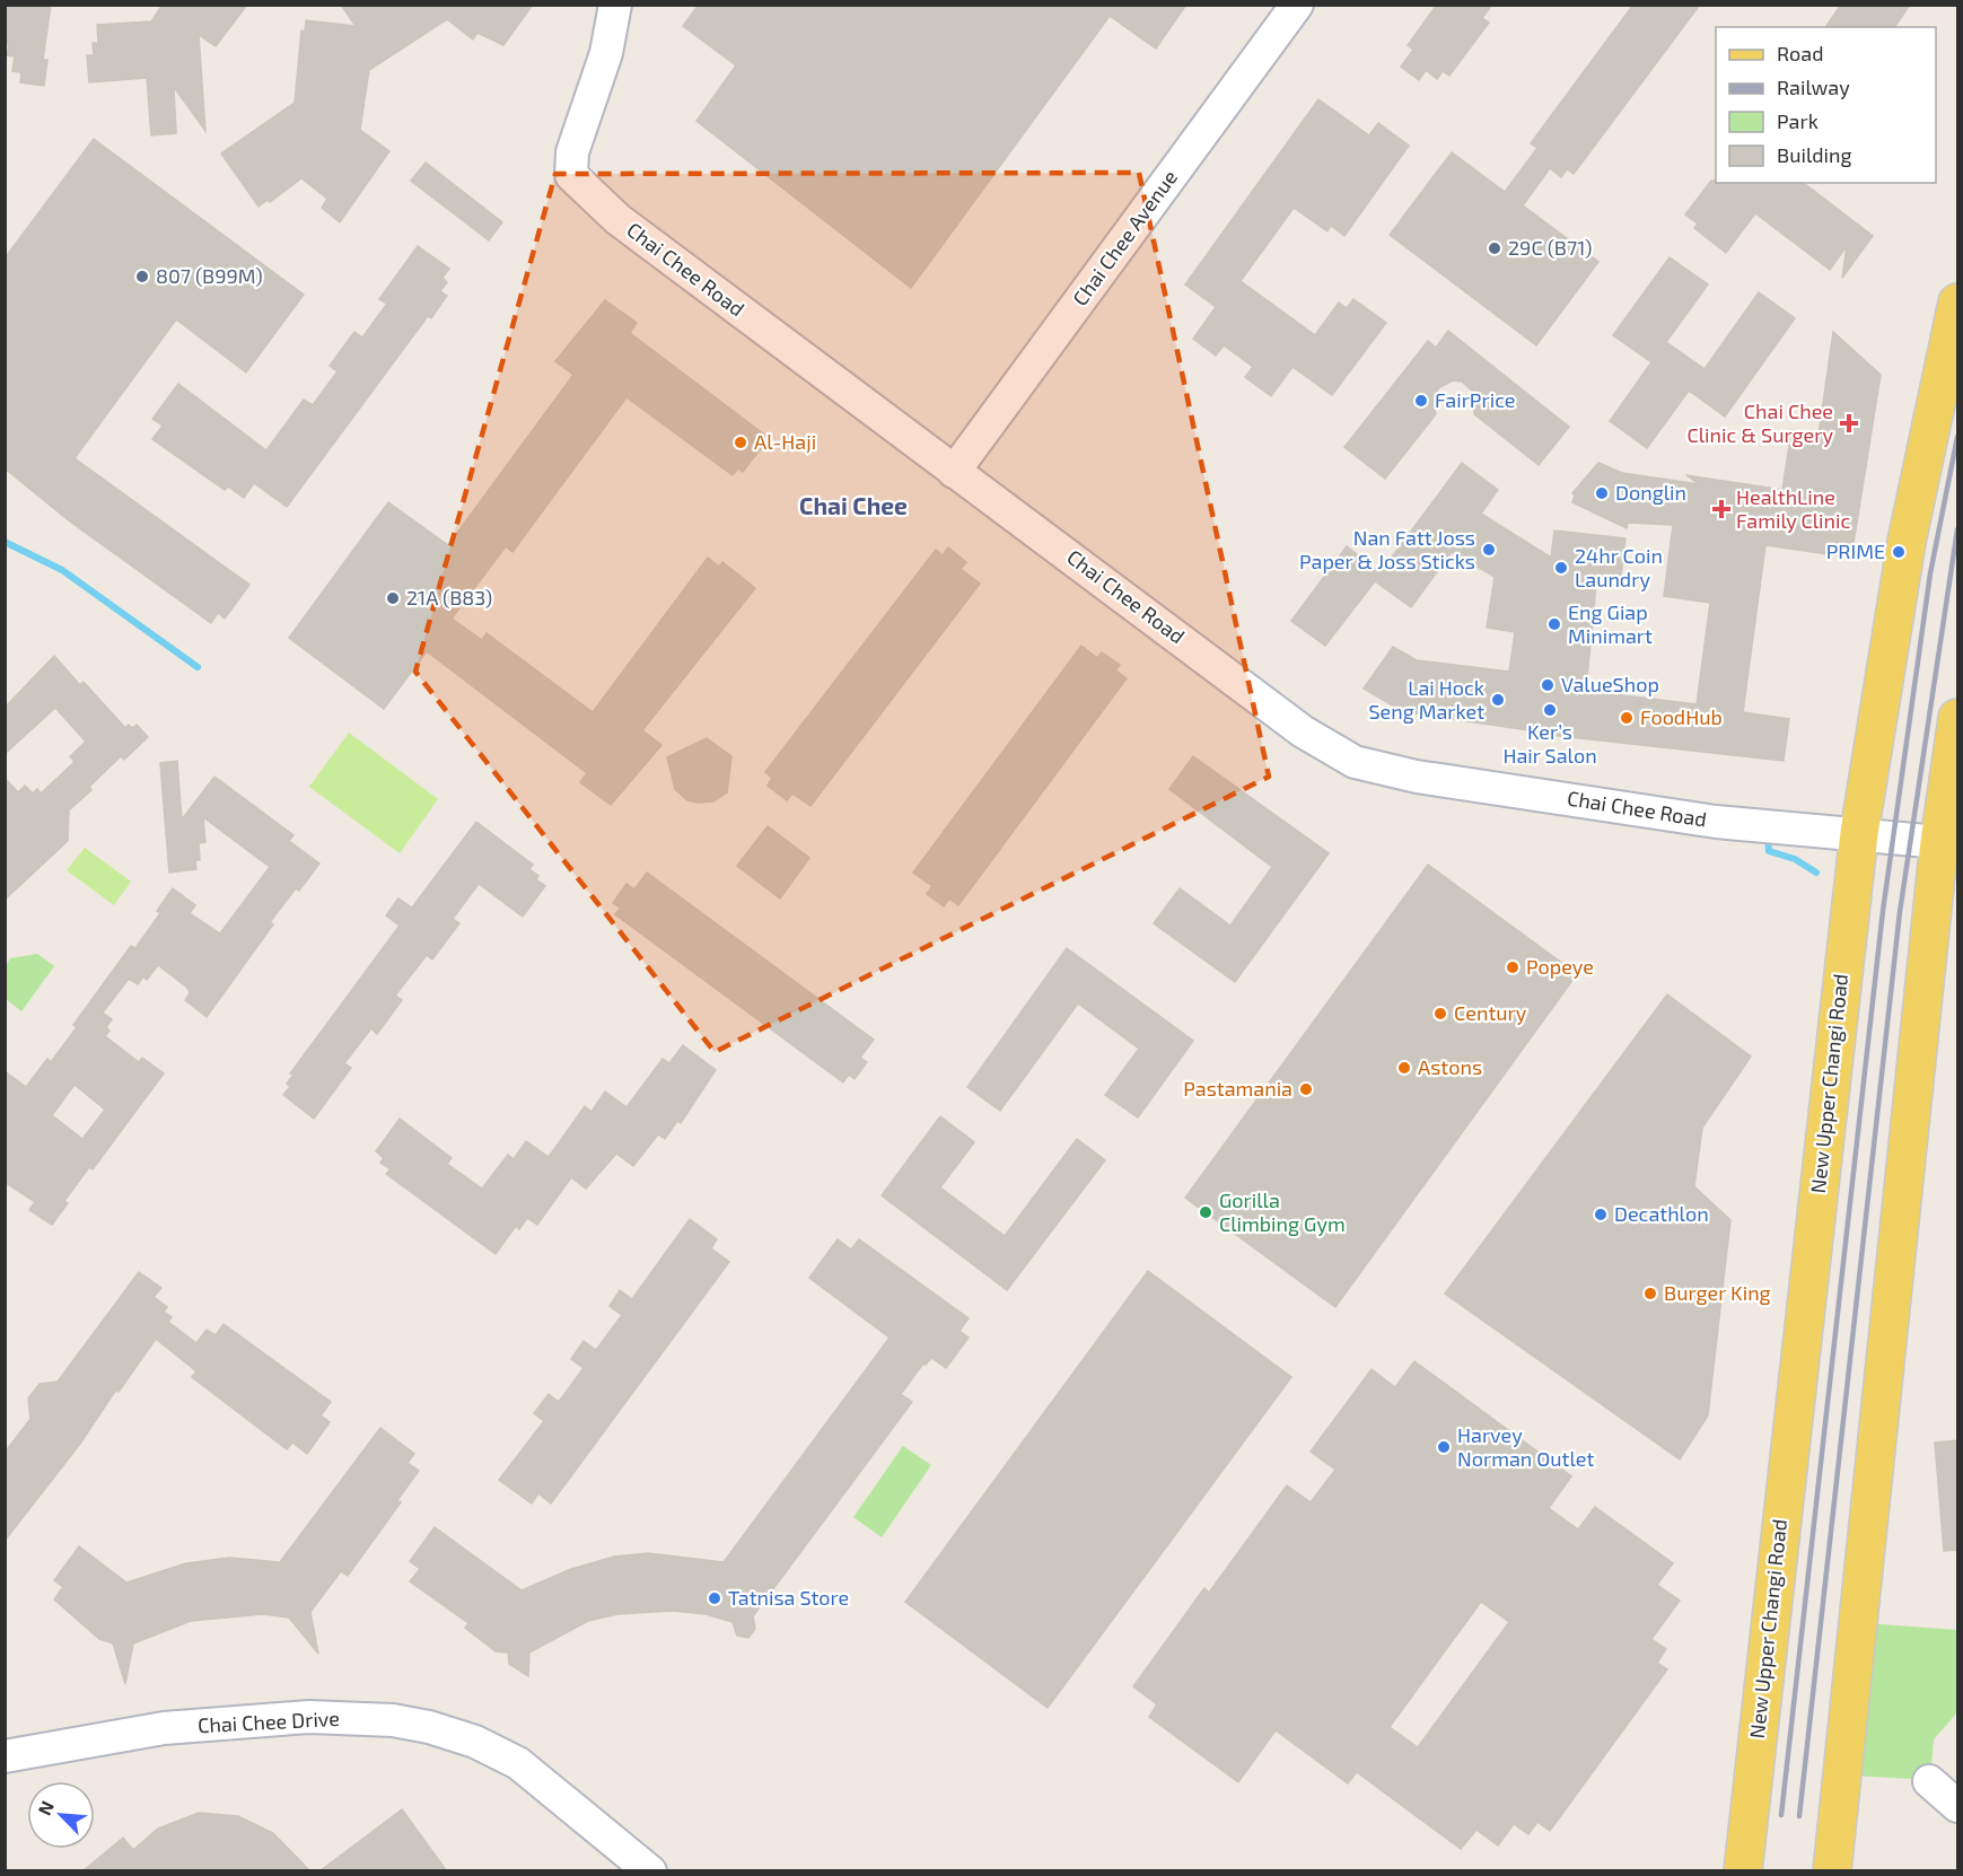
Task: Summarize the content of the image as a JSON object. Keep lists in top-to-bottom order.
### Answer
{
  "streets": {
    "main road": ["New Upper Changi Road"],
    "street": ["Chai Chee Avenue", "Chai Chee Road", "Chai Chee Drive"]
  },
  "crossings": [
    ["Chai Chee Avenue", "Chai Chee Road"],
    ["Chai Chee Road", "New Upper Changi Road"]
  ],
  "districts": ["Chai Chee"],
  "places": {
    "other": [
      "29C (B71)",
      "807 (B99M)",
      "FairPrice",
      "Al-Haji",
      "Donglin",
      "Nan Fatt Joss Paper & Joss Sticks",
      "PRIME",
      "24hr Coin Laundry",
      "21A (B83)",
      "Eng Giap Minimart",
      "ValueShop",
      "Lai Hock Seng Market",
      "Ker’s Hair Salon",
      "FoodHub",
      "Popeye",
      "Century",
      "Astons",
      "Pastamania",
      "Gorilla Climbing Gym",
      "Decathlon",
      "Burger King",
      "Harvey Norman Outlet",
      "Tatnisa Store"
    ],
    "health": ["Chai Chee Clinic & Surgery", "HealthLine Family Clinic"]
  },
  "legend": [
    "Road",
    "Railway",
    "Park",
    "Building"
  ],
  "north": "top left"
}
